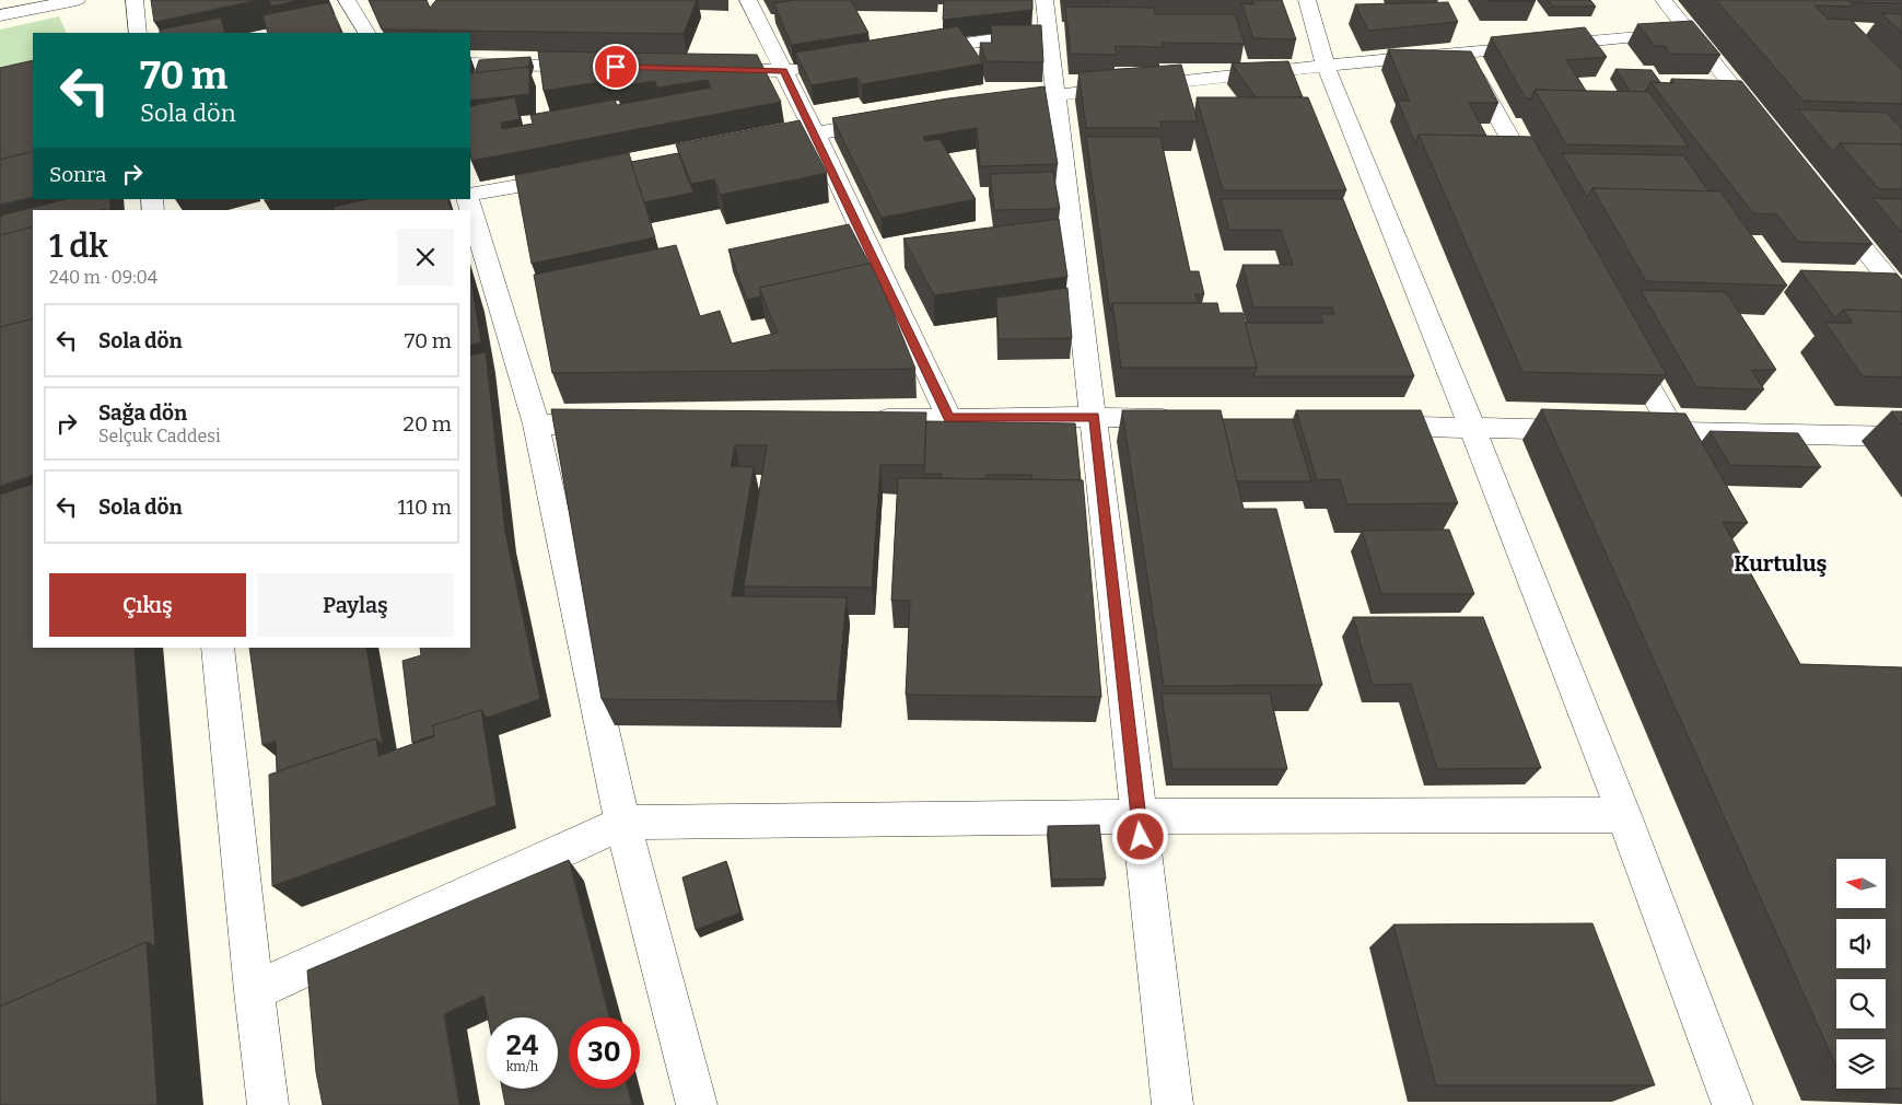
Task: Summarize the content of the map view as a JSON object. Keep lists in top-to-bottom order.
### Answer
{
  "districts": ["Kurtuluş"],
  "north": "left",
  "page": {
    "turn": ["70 m", "Sola dön"],
    "then": "Sonra",
    "heading": ["1 dk", "240 m · 09:04"],
    "list": [
      {
        "name": "Sola dön",
        "value": "70 m"
      },
      {
        "name": "Sağa dön",
        "note": "Selçuk Caddesi",
        "value": "20 m"
      },
      {
        "name": "Sola dön",
        "value": "110 m"
      }
    ],
    "buttons": ["Çıkış", "Paylaş"],
    "speed": "24 km/h",
    "limit": "30"
  }
}
